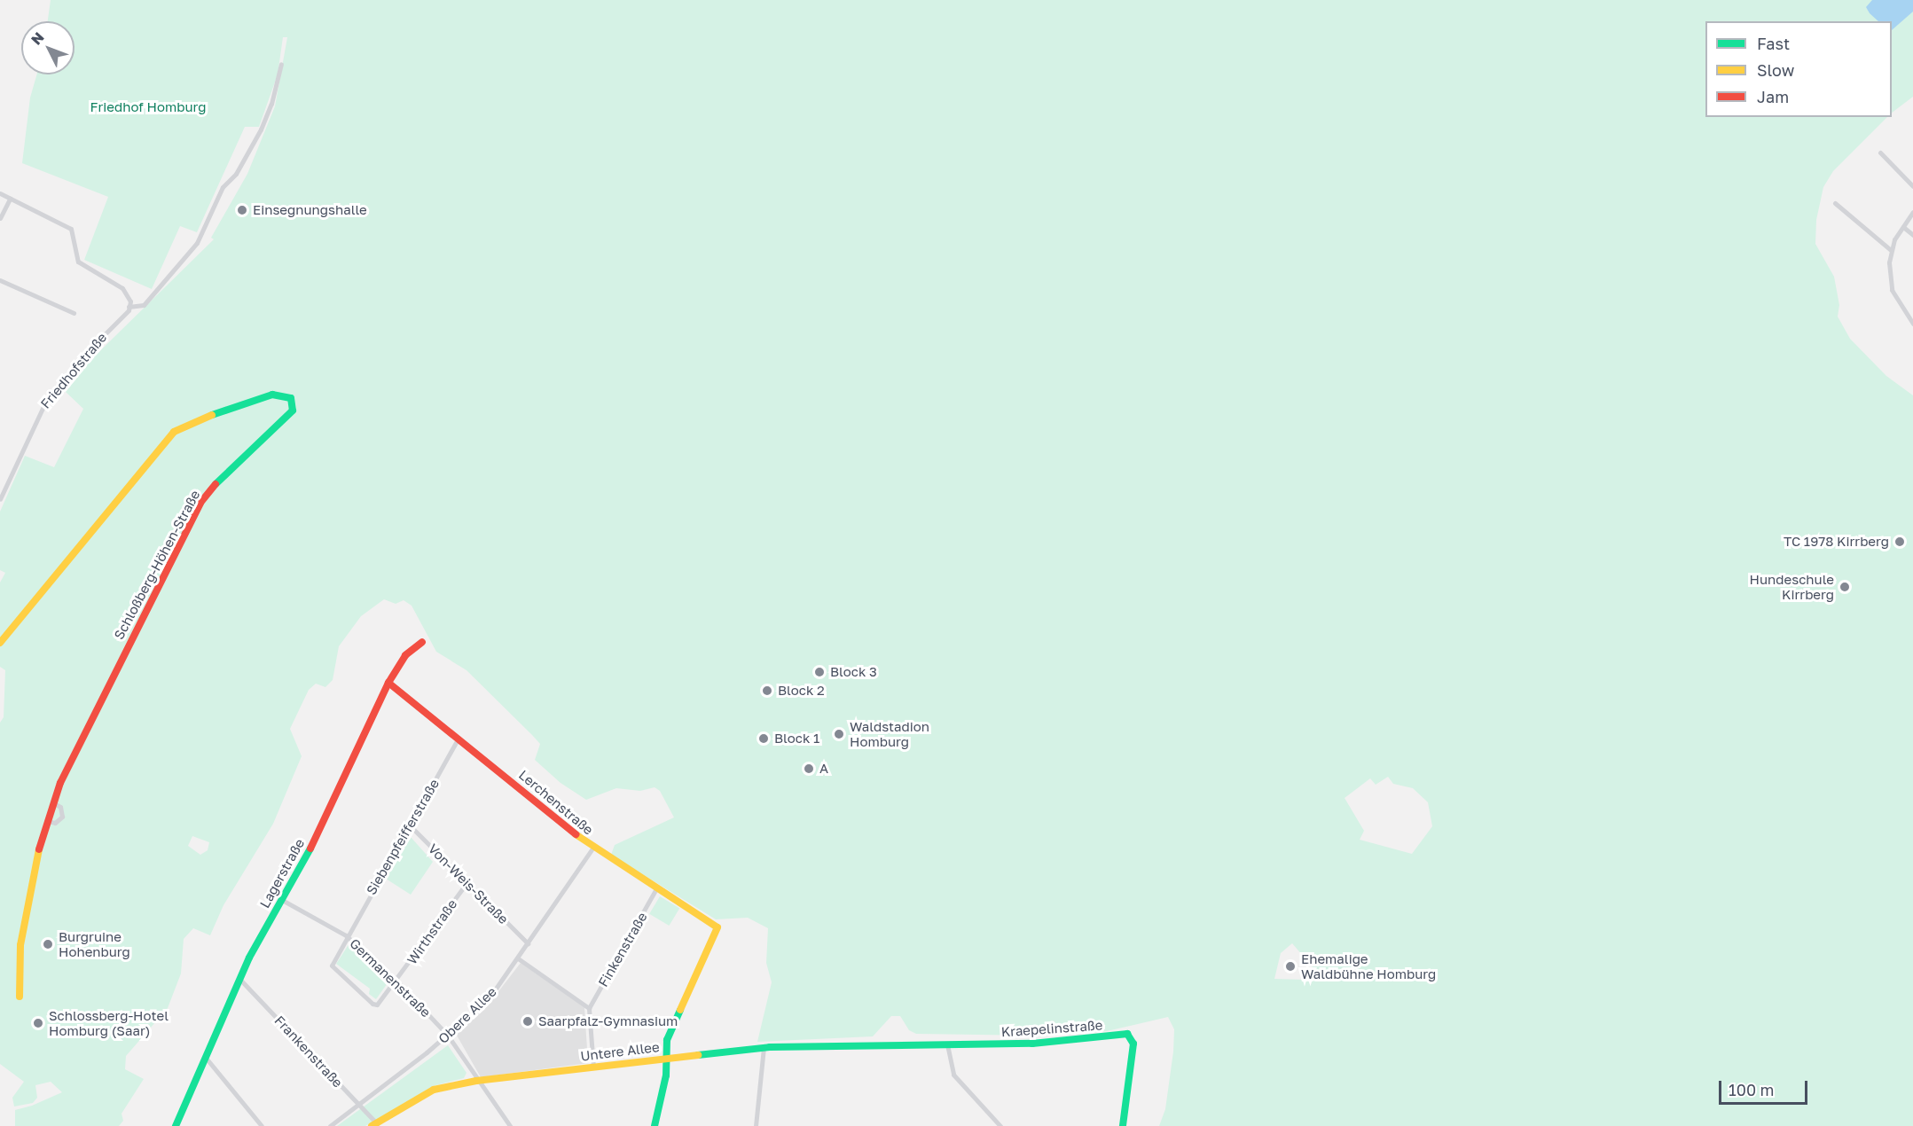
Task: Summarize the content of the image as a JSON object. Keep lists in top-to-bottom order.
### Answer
{
  "streets": {
    "street": [
      "Friedhofstraße",
      "Schloßberg-Höhen-Straße",
      "Lerchenstraße",
      "Siebenpfeifferstraße",
      "Lagerstraße",
      "Von-Weis-Straße",
      "Wirthstraße",
      "Finkenstraße",
      "Germanenstraße",
      "Obere Allee",
      "Kraepelinstraße",
      "Frankenstraße",
      "Untere Allee"
    ]
  },
  "crossings": [
    ["Lerchenstraße", "Siebenpfeifferstraße"],
    ["Lerchenstraße", "Lagerstraße"],
    ["Lerchenstraße", "Finkenstraße"],
    ["Lerchenstraße", "Obere Allee"],
    ["Lerchenstraße", "Untere Allee"],
    ["Siebenpfeifferstraße", "Von-Weis-Straße"],
    ["Siebenpfeifferstraße", "Wirthstraße"],
    ["Siebenpfeifferstraße", "Germanenstraße"],
    ["Lagerstraße", "Germanenstraße"],
    ["Lagerstraße", "Frankenstraße"],
    ["Von-Weis-Straße", "Wirthstraße"],
    ["Von-Weis-Straße", "Obere Allee"],
    ["Wirthstraße", "Germanenstraße"],
    ["Germanenstraße", "Obere Allee"],
    ["Germanenstraße", "Untere Allee"],
    ["Obere Allee", "Frankenstraße"],
    ["Kraepelinstraße", "Untere Allee"],
    ["Frankenstraße", "Untere Allee"]
  ],
  "parks": ["Friedhof Homburg"],
  "places": [
    "Einsegnungshalle",
    "TC 1978 Kirrberg",
    "Hundeschule Kirrberg",
    "Block 3",
    "Block 2",
    "Waldstadion Homburg",
    "Block 1",
    "A",
    "Burgruine Hohenburg",
    "Ehemalige Waldbühne Homburg",
    "Saarpfalz-Gymnasium",
    "Schlossberg-Hotel Homburg (Saar)"
  ],
  "legend": ["Fast", "Slow", "Jam"],
  "scale_bar": "100 m",
  "north": "top left"
}
